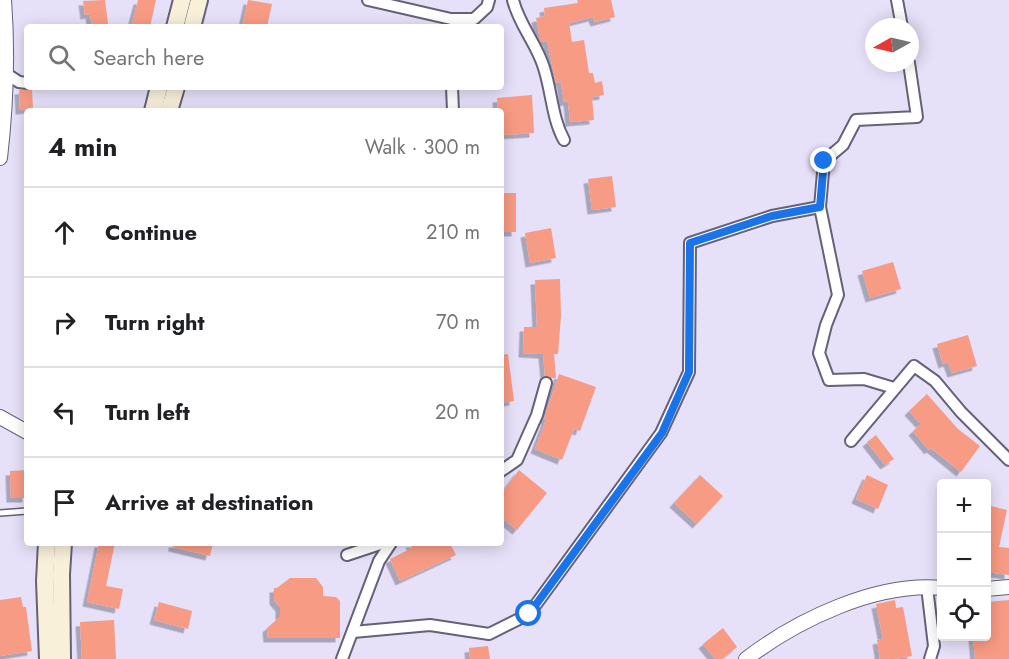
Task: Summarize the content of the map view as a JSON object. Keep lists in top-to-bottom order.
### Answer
{
  "north": "left",
  "page": {
    "search": "Search here",
    "heading": ["4 min", "Walk · 300 m"],
    "list": [
      ["Continue", "210 m"],
      ["Turn right", "70 m"],
      ["Turn left", "20 m"],
      "Arrive at destination"
    ],
    "map_buttons": ["+", "−"]
  }
}
